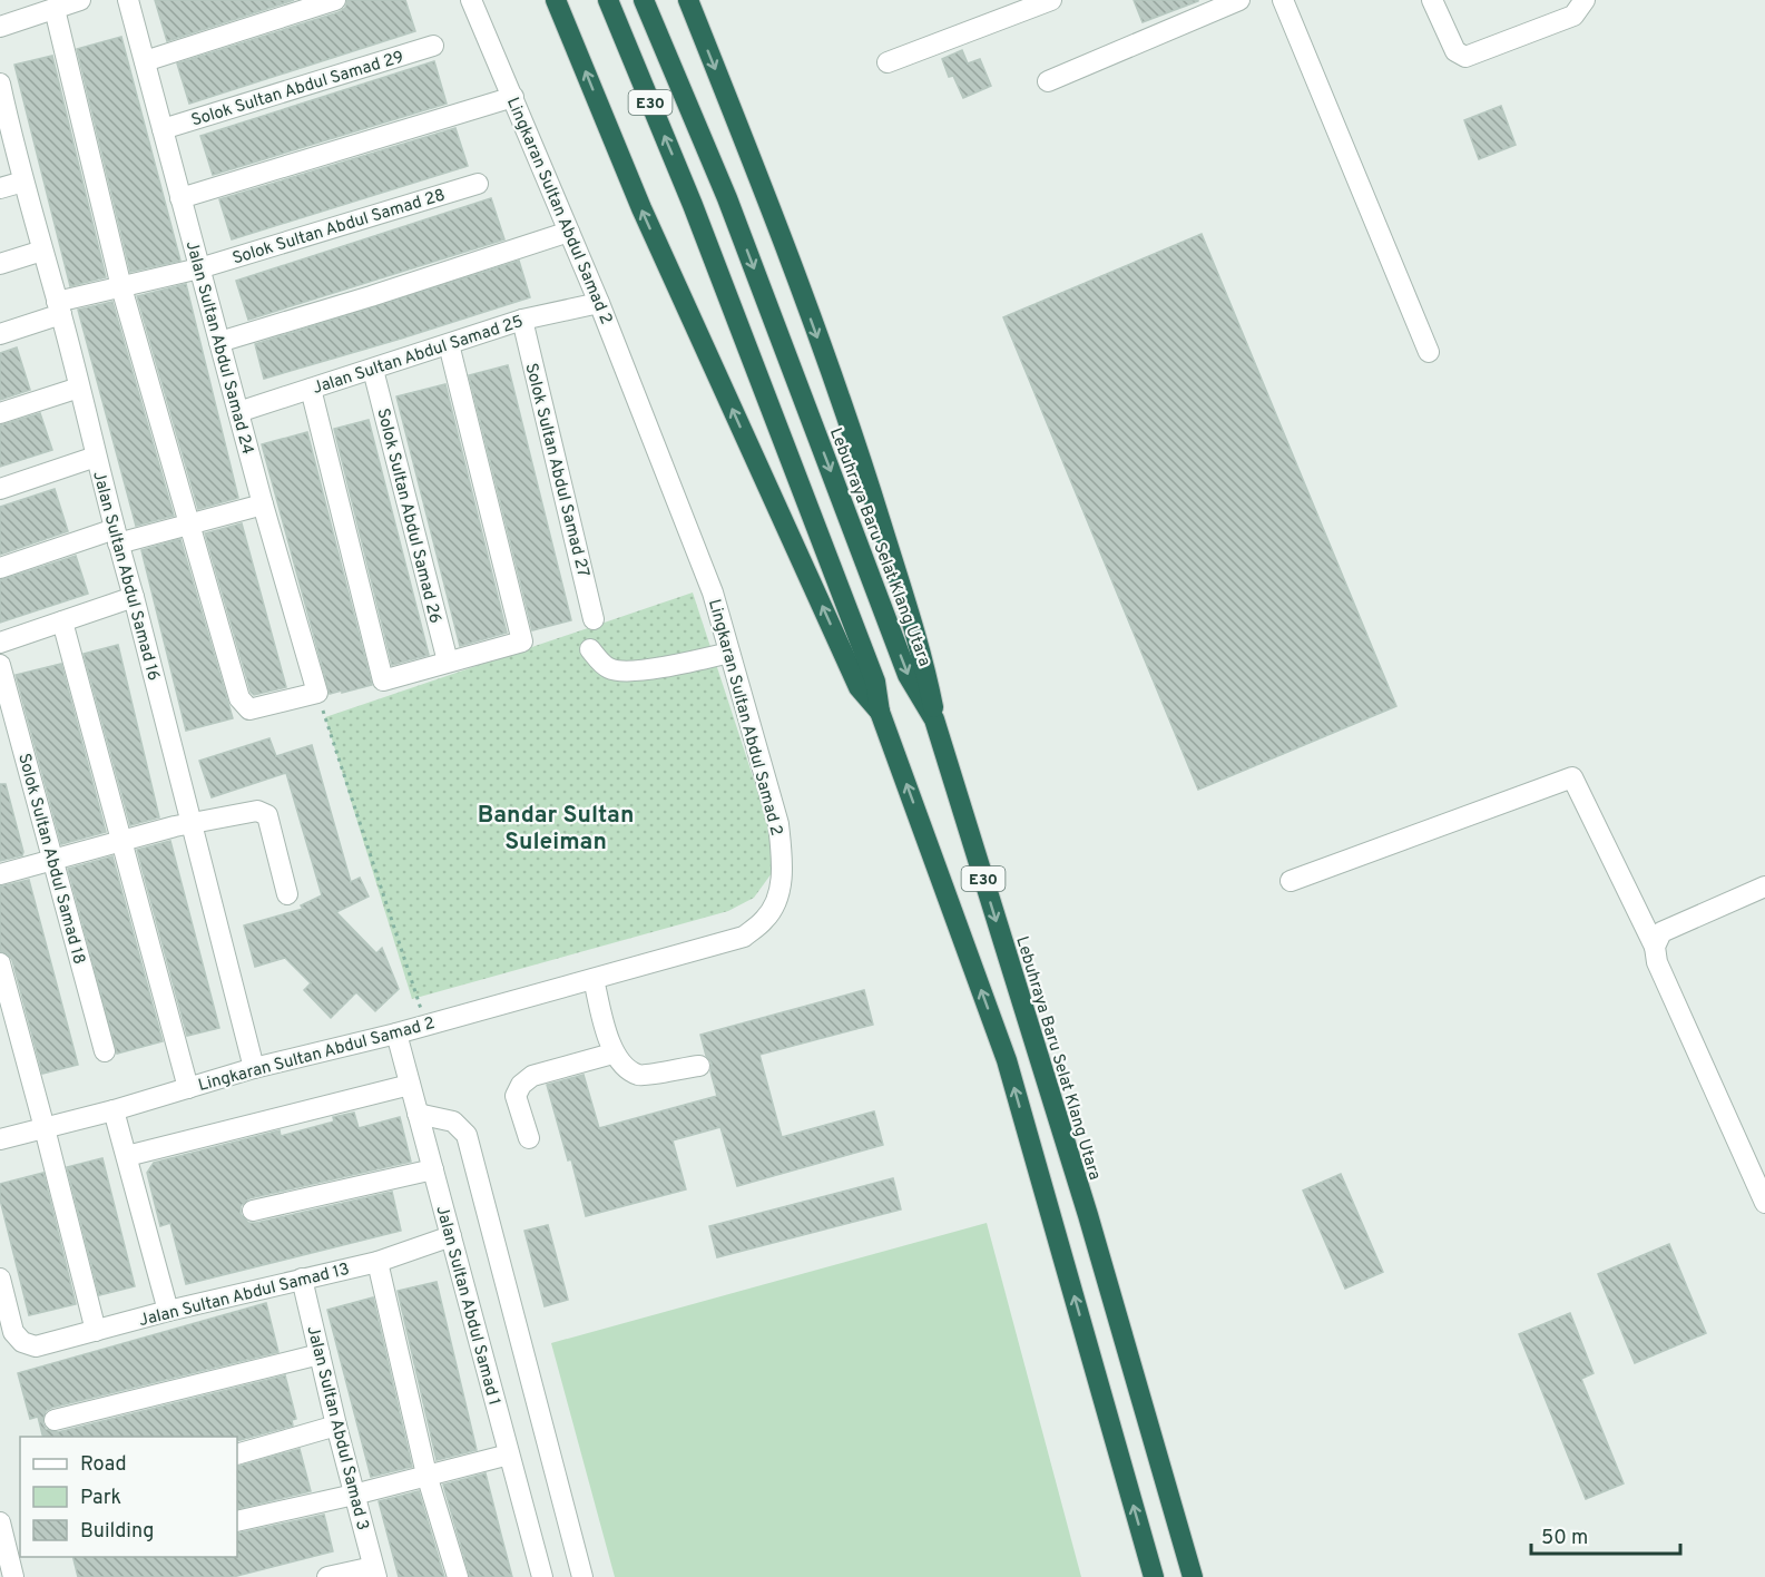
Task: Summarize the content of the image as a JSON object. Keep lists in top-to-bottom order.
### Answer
{
  "streets": {
    "highway": ["E30", "Lebuhraya Baru Selat Klang Utara"],
    "street": [
      "Solok Sultan Abdul Samad 29",
      "Lingkaran Sultan Abdul Samad 2",
      "Solok Sultan Abdul Samad 28",
      "Jalan Sultan Abdul Samad 24",
      "Jalan Sultan Abdul Samad 25",
      "Solok Sultan Abdul Samad 27",
      "Solok Sultan Abdul Samad 26",
      "Jalan Sultan Abdul Samad 16",
      "Solok Sultan Abdul Samad 18",
      "Jalan Sultan Abdul Samad 13",
      "Jalan Sultan Abdul Samad 1",
      "Jalan Sultan Abdul Samad 3"
    ]
  },
  "crossings": [
    ["Solok Sultan Abdul Samad 29", "Jalan Sultan Abdul Samad 24"],
    ["Lingkaran Sultan Abdul Samad 2", "Jalan Sultan Abdul Samad 25"],
    ["Lingkaran Sultan Abdul Samad 2", "Jalan Sultan Abdul Samad 16"],
    ["Lingkaran Sultan Abdul Samad 2", "Jalan Sultan Abdul Samad 1"],
    ["Solok Sultan Abdul Samad 28", "Jalan Sultan Abdul Samad 24"],
    ["Solok Sultan Abdul Samad 28", "Jalan Sultan Abdul Samad 16"],
    ["Jalan Sultan Abdul Samad 24", "Jalan Sultan Abdul Samad 25"],
    ["Jalan Sultan Abdul Samad 25", "Solok Sultan Abdul Samad 27"],
    ["Jalan Sultan Abdul Samad 25", "Solok Sultan Abdul Samad 26"],
    ["Jalan Sultan Abdul Samad 13", "Jalan Sultan Abdul Samad 1"],
    ["Jalan Sultan Abdul Samad 13", "Jalan Sultan Abdul Samad 3"]
  ],
  "districts": ["Bandar Sultan Suleiman"],
  "legend": ["Road", "Park", "Building"],
  "scale_bar": "50 m"
}
